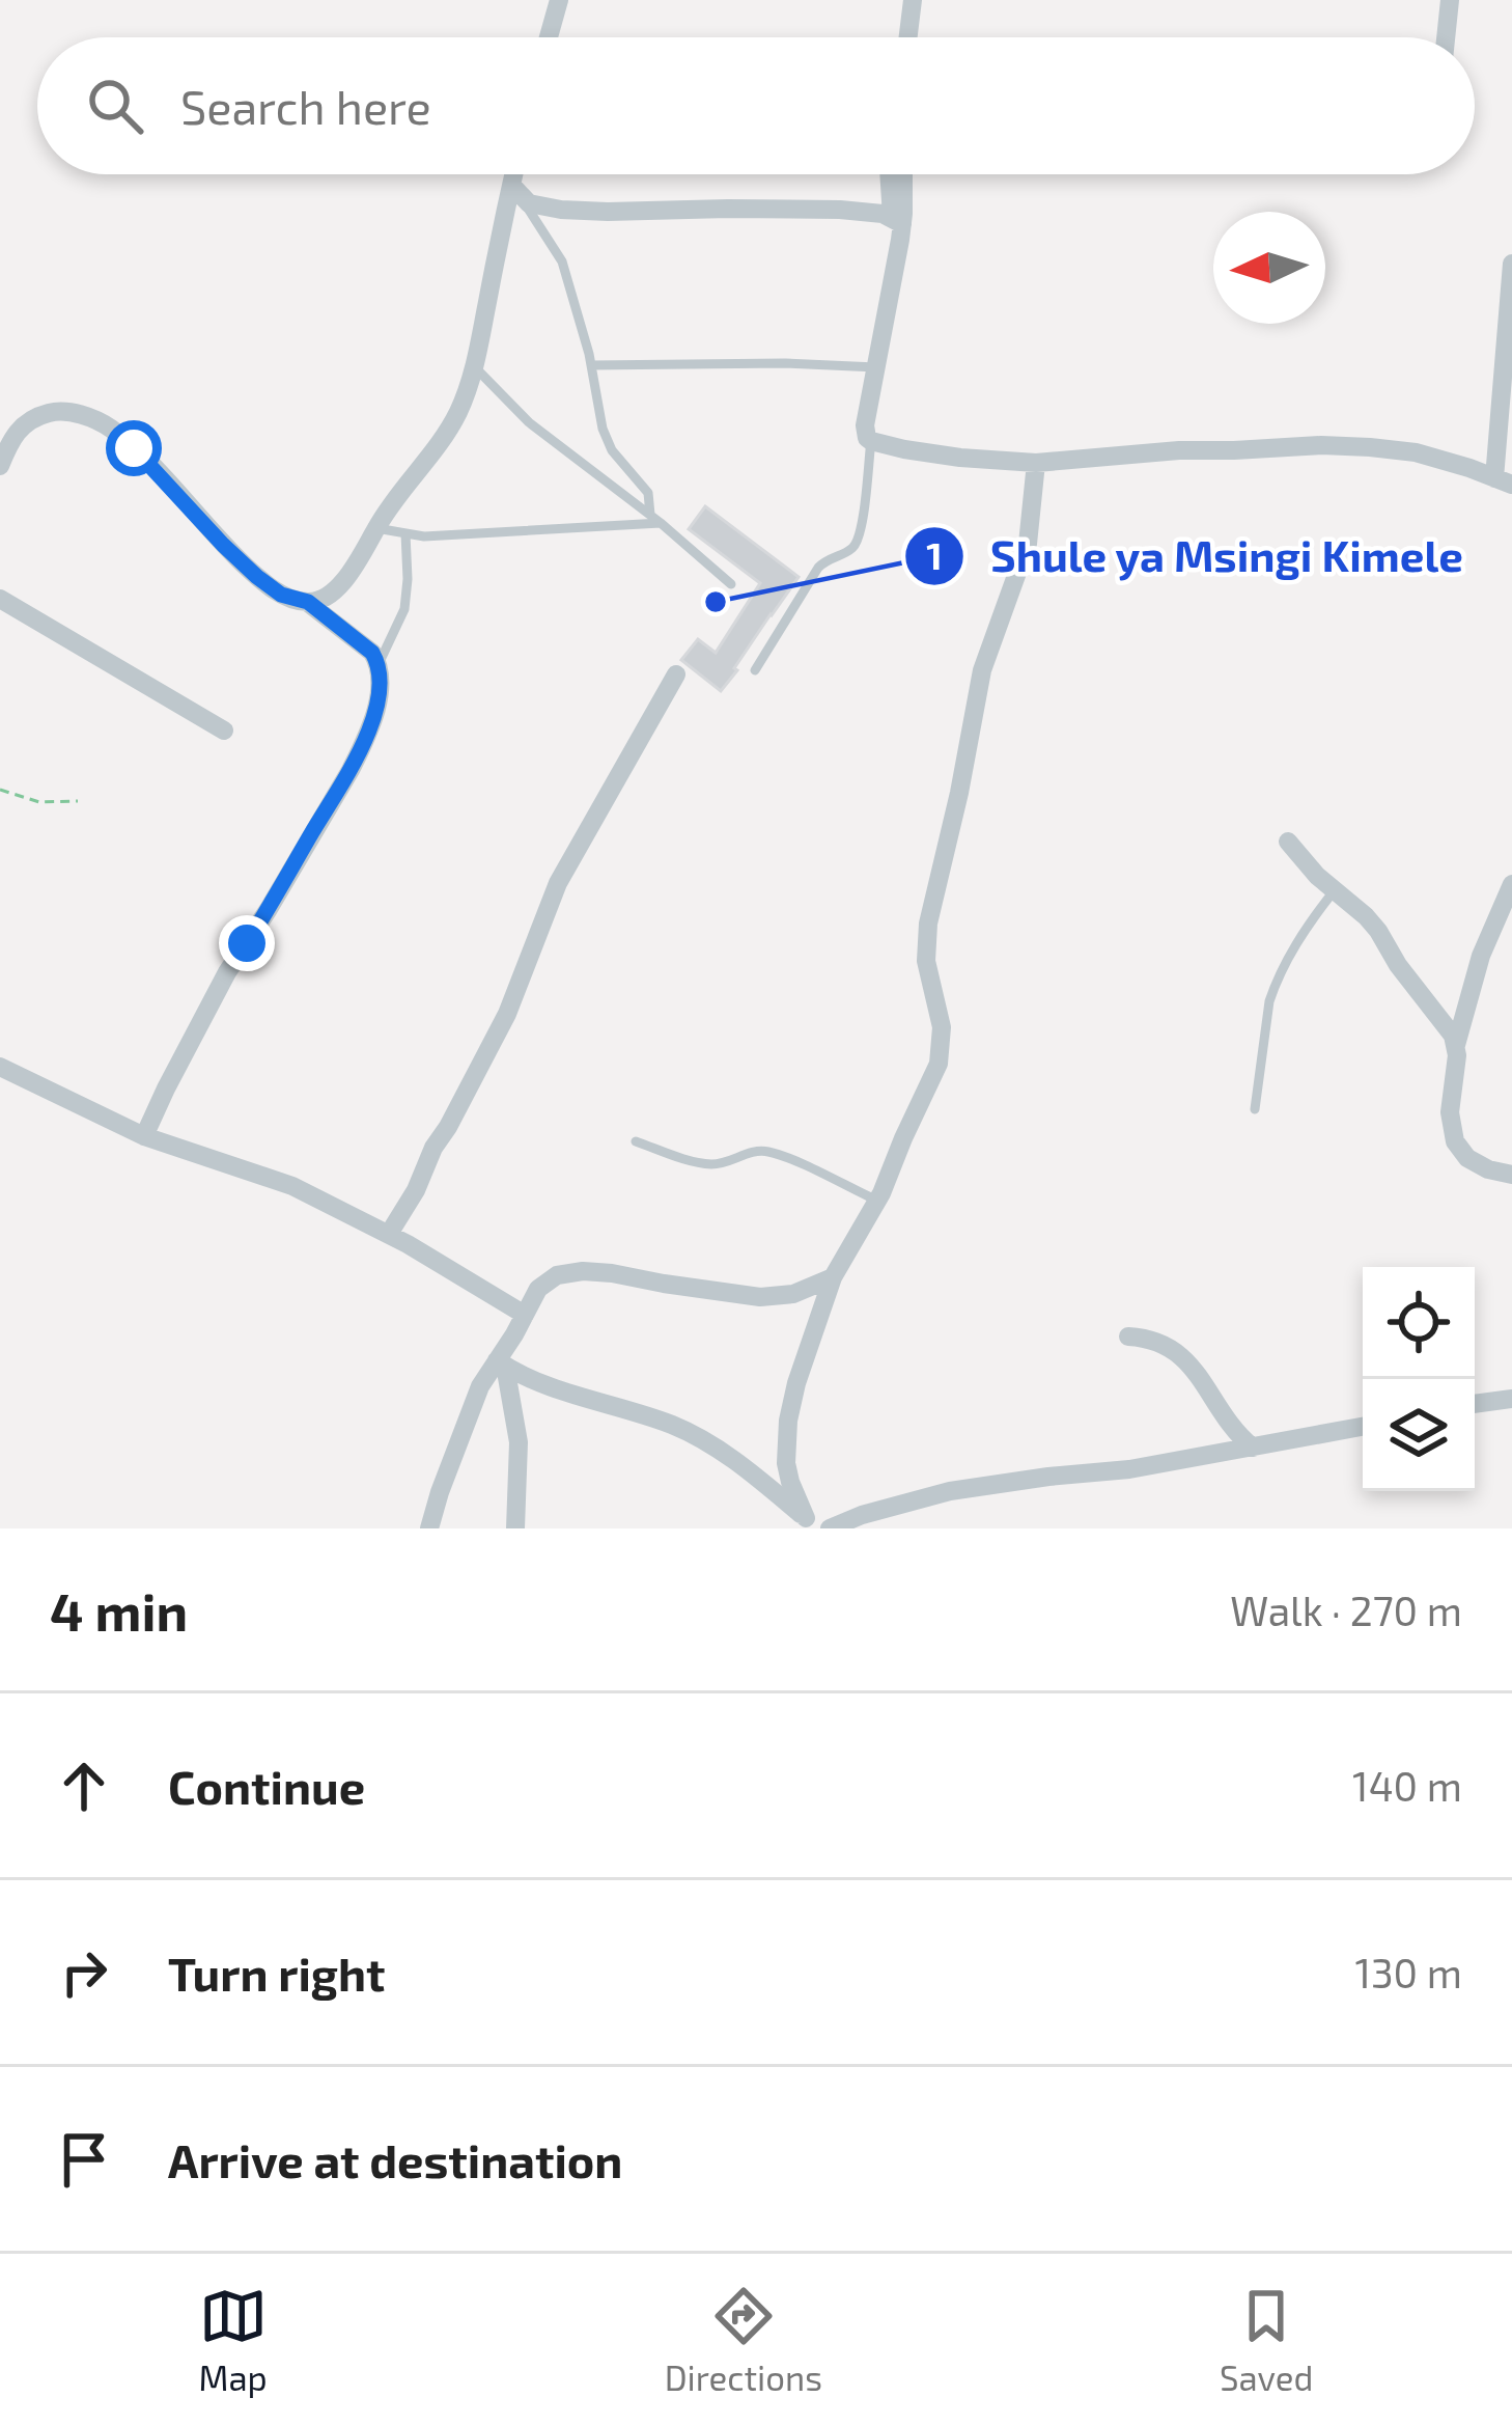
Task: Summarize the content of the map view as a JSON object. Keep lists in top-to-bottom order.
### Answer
{
  "places": ["Shule ya Msingi Kimele"],
  "north": "left",
  "page": {
    "search": "Search here",
    "heading": ["4 min", "Walk · 270 m"],
    "list": [
      ["Continue", "140 m"],
      ["Turn right", "130 m"],
      "Arrive at destination"
    ],
    "nav": ["Map", "Directions", "Saved"]
  }
}
